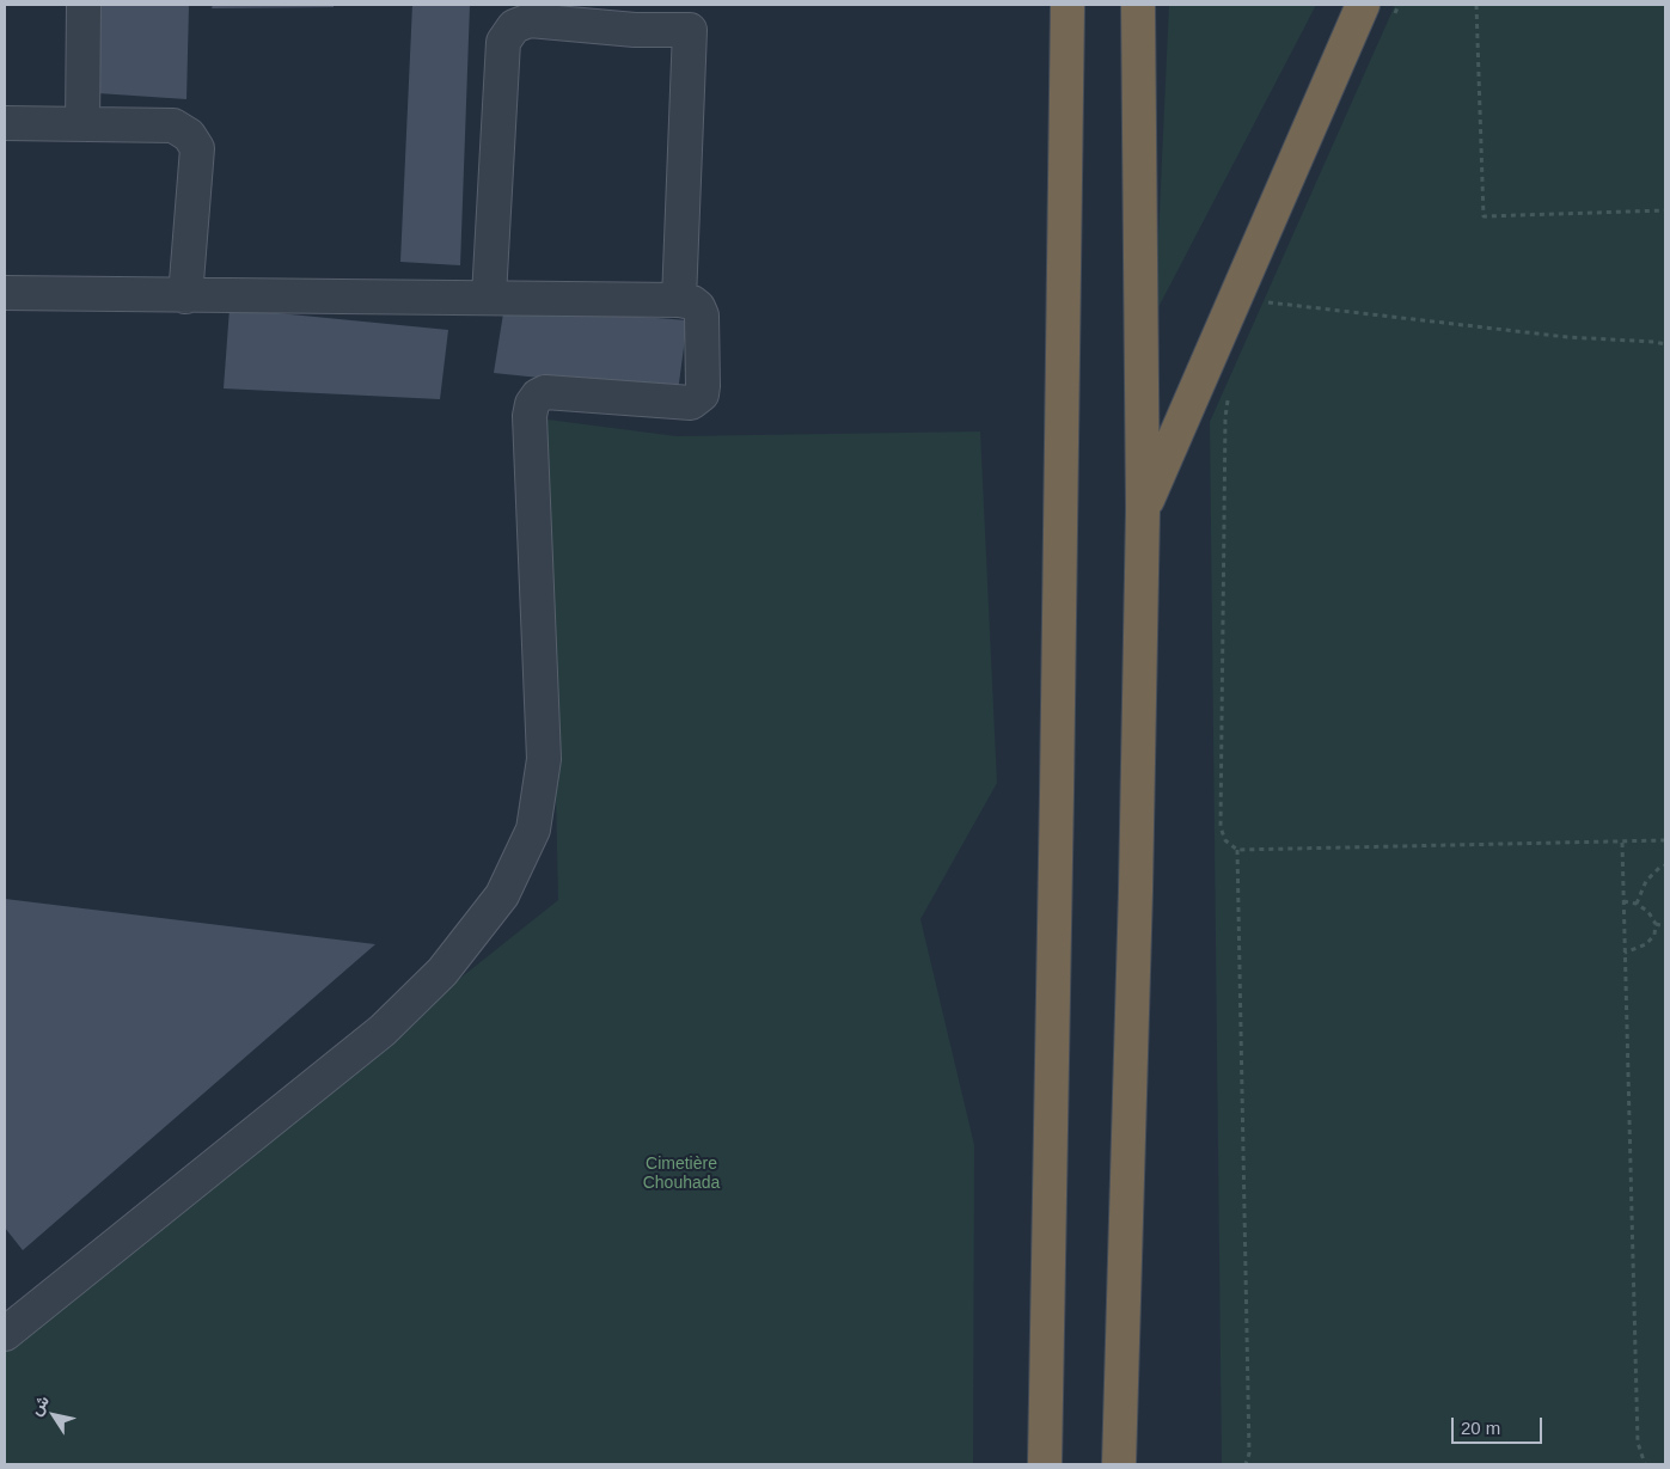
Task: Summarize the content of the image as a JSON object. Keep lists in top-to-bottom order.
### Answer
{
  "parks": ["Cimetière Chouhada"],
  "scale_bar": "20 m",
  "north": "top left"
}
